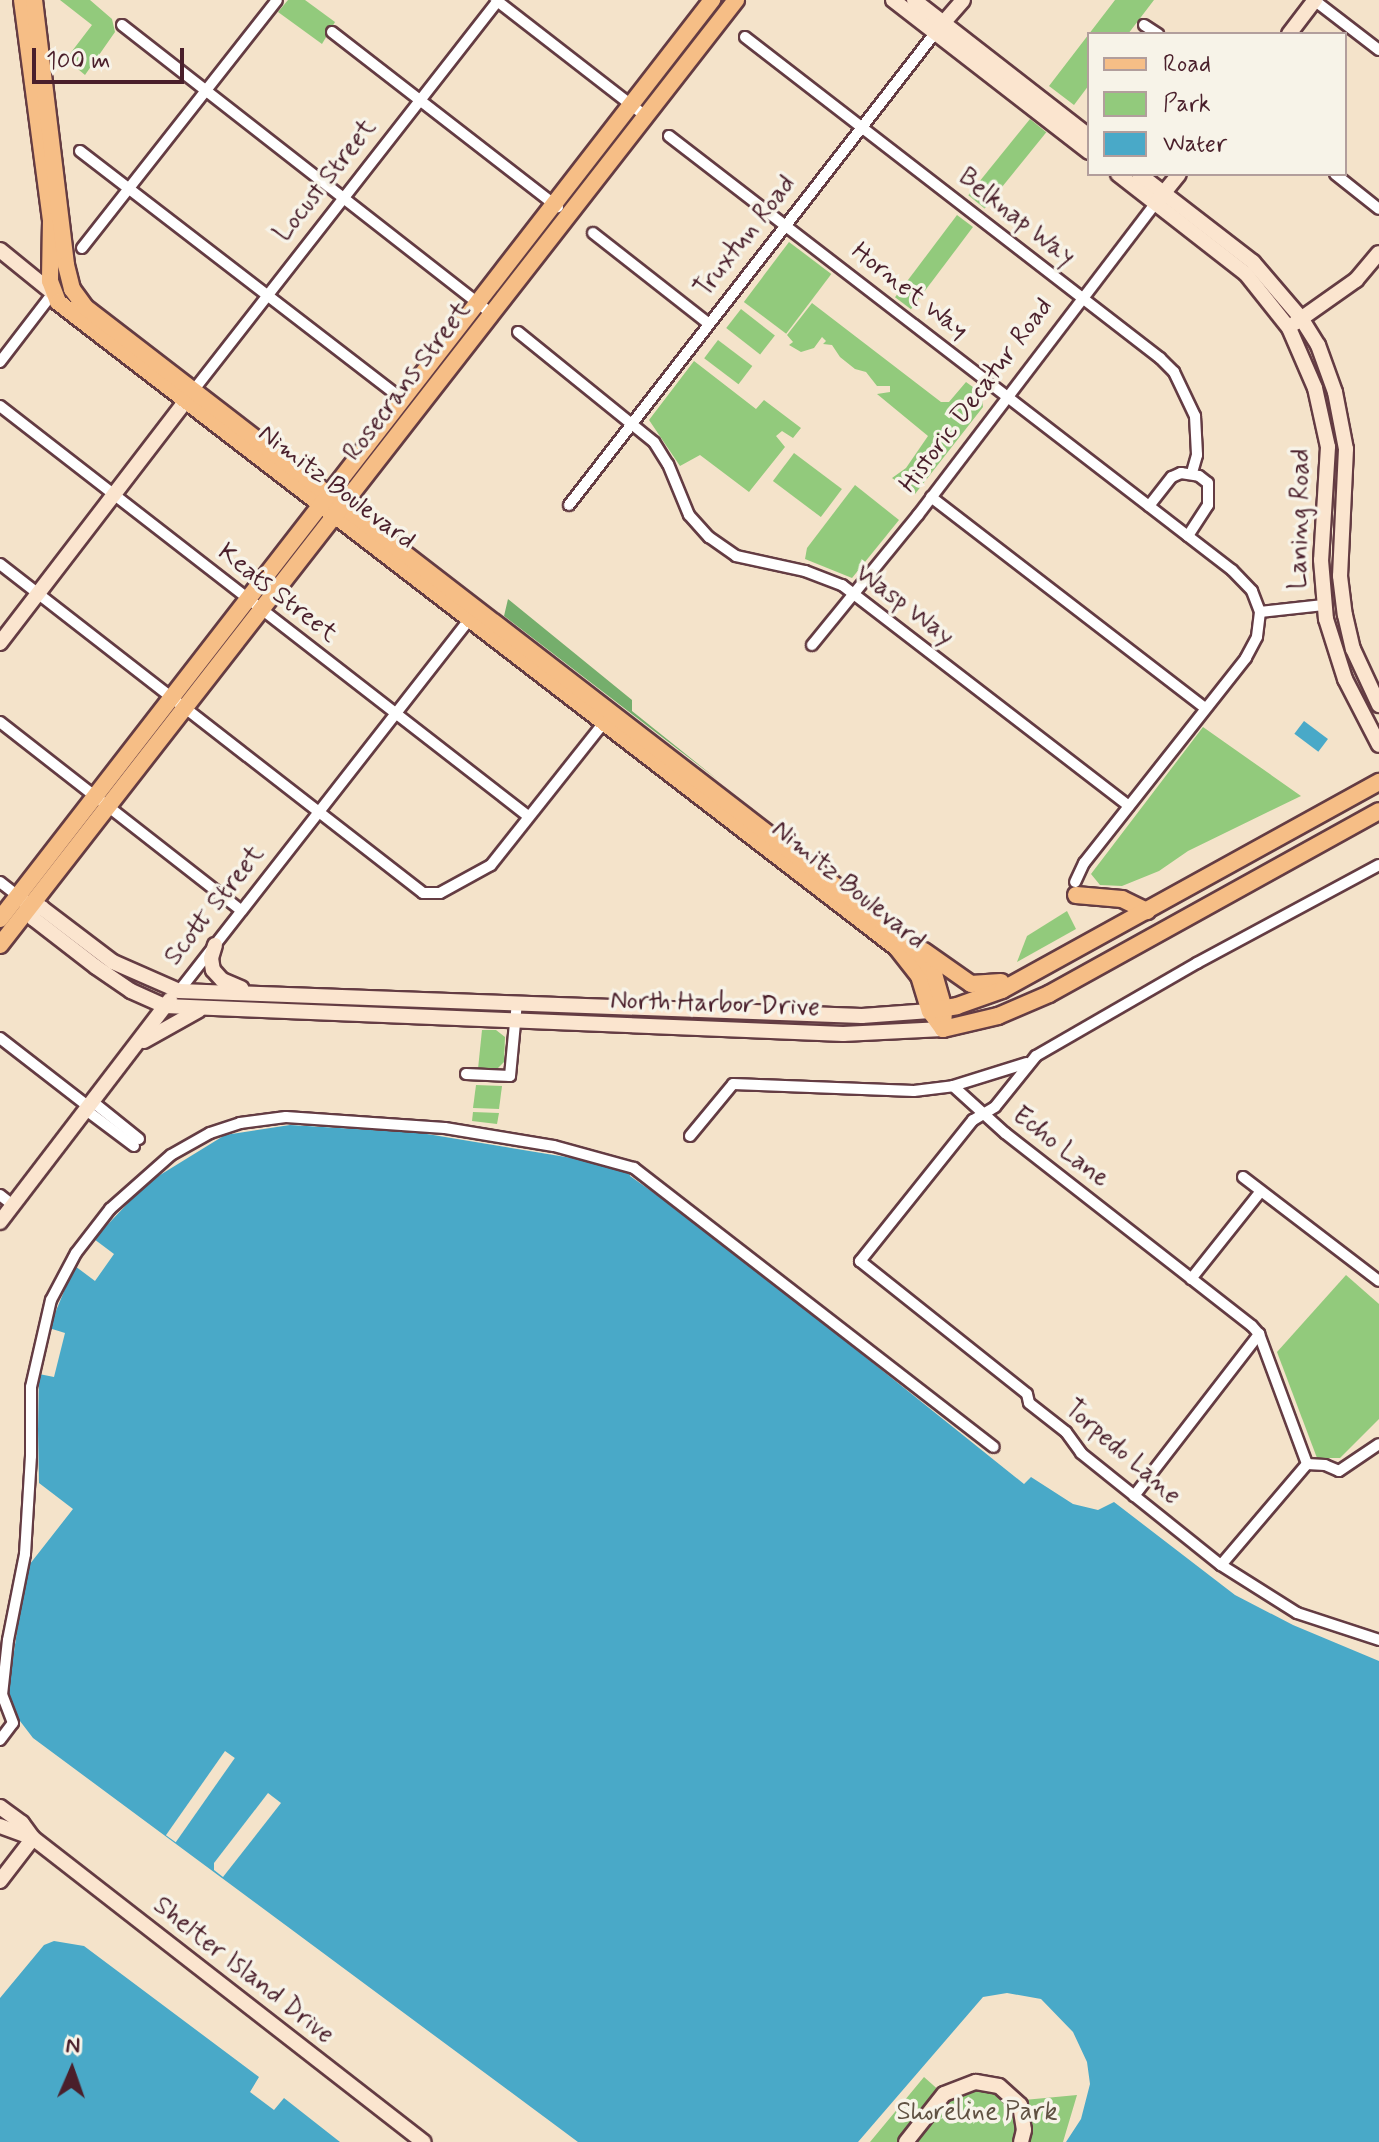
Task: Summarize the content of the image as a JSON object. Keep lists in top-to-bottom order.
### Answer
{
  "streets": {
    "main road": [
      "Locust Street",
      "Truxtun Road",
      "Rosecrans Street",
      "Historic Decatur Road",
      "Nimitz Boulevard",
      "Laning Road",
      "Scott Street",
      "North Harbor Drive",
      "Shelter Island Drive"
    ],
    "street": [
      "Belknap Way",
      "Hornet Way",
      "Keats Street",
      "Wasp Way",
      "Echo Lane",
      "Torpedo Lane"
    ]
  },
  "crossings": [
    ["Locust Street", "Nimitz Boulevard"],
    ["Locust Street", "Keats Street"],
    ["Belknap Way", "Truxtun Road"],
    ["Belknap Way", "Historic Decatur Road"],
    ["Truxtun Road", "Hornet Way"],
    ["Truxtun Road", "Wasp Way"],
    ["Hornet Way", "Historic Decatur Road"],
    ["Rosecrans Street", "Nimitz Boulevard"],
    ["Rosecrans Street", "Keats Street"],
    ["Rosecrans Street", "North Harbor Drive"],
    ["Historic Decatur Road", "Laning Road"],
    ["Historic Decatur Road", "Wasp Way"],
    ["Nimitz Boulevard", "Scott Street"],
    ["Nimitz Boulevard", "North Harbor Drive"],
    ["Keats Street", "Scott Street"],
    ["Scott Street", "North Harbor Drive"],
    ["Echo Lane", "Torpedo Lane"]
  ],
  "parks": ["Shoreline Park"],
  "legend": ["Road", "Park", "Water"],
  "scale_bar": "100 m",
  "north": "top"
}
